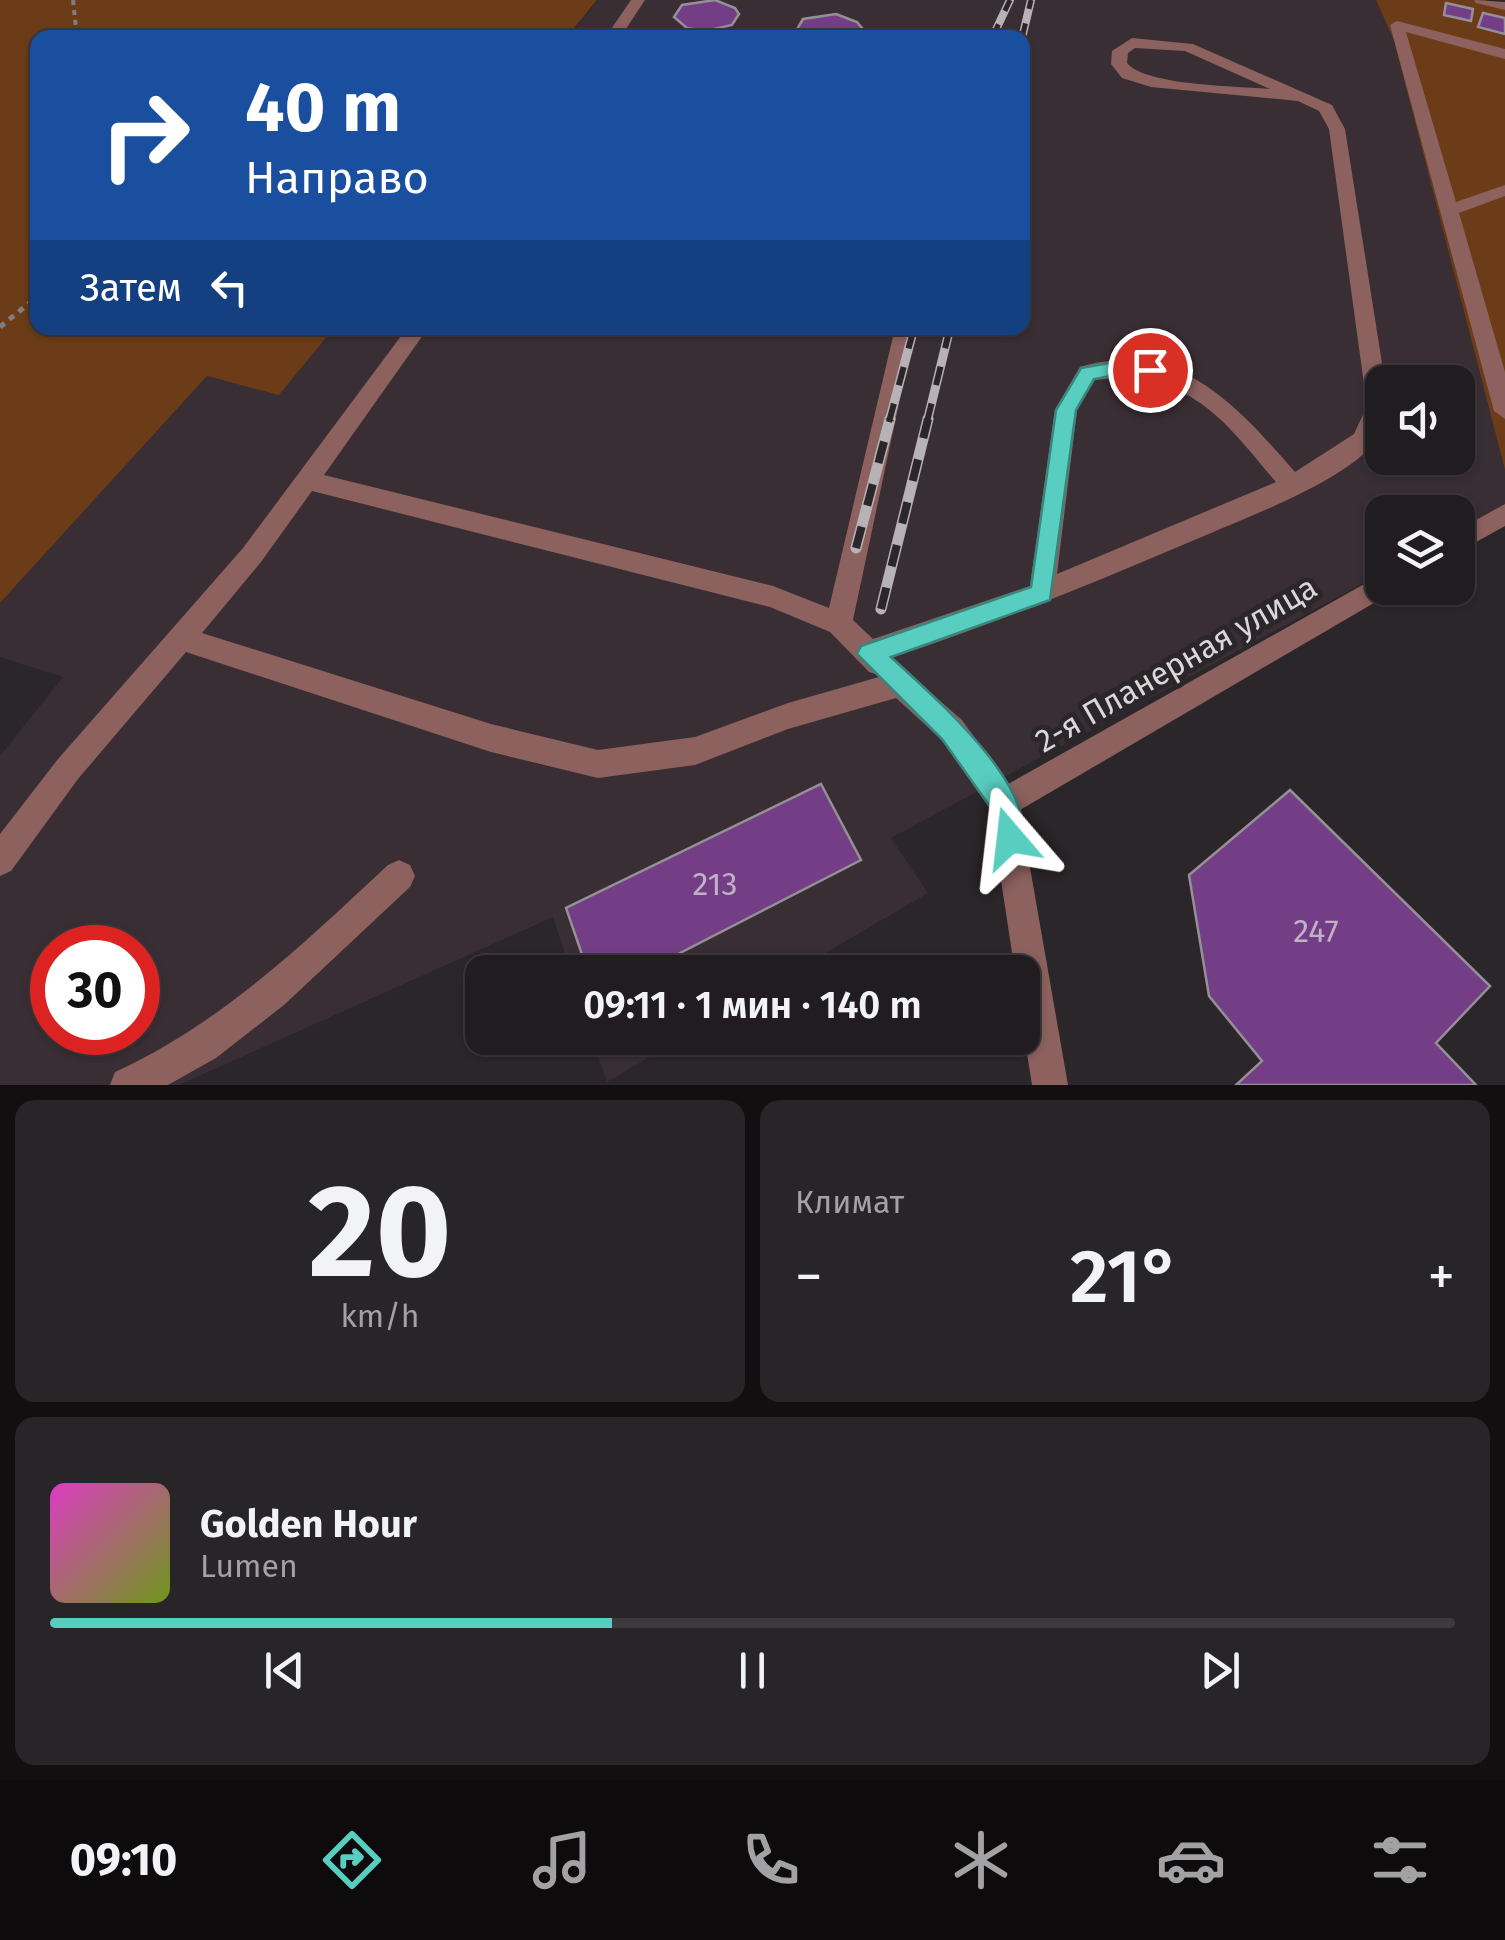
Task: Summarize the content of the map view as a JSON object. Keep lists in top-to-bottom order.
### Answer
{
  "streets": {
    "street": ["2-я Планерная улица"]
  },
  "house_numbers": ["213", "247"],
  "page": {
    "turn": ["40 m", "Направо"],
    "then": "Затем",
    "limit": "30",
    "trip": "09:11 · 1 мин · 140 m",
    "tile": [
      ["20", "km/h"],
      "Климат"
    ],
    "heat": ["−", "21°", "+"],
    "song": ["Golden Hour", "Lumen"],
    "tabs": "09:10"
  }
}
